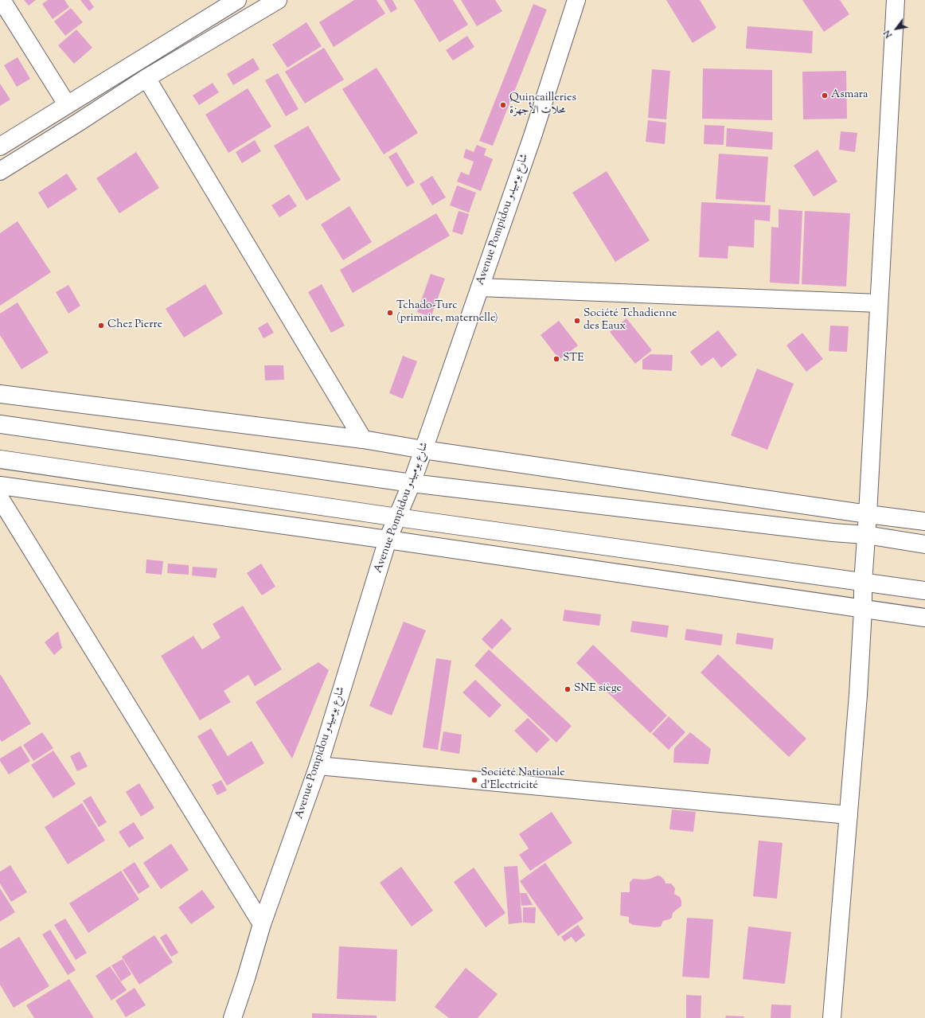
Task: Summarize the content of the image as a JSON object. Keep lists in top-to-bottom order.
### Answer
{
  "streets": {
    "street": ["Avenue Pompidou شارع بومبيدو"]
  },
  "places": [
    "Asmara",
    "Quincailleries محلات الأجهزة",
    "Tchado-Turc (primaire, maternelle)",
    "Société Tchadienne des Eaux",
    "Chez Pierre",
    "STE",
    "SNE siège",
    "Société Nationale d’Electricité"
  ],
  "north": "bottom left"
}
